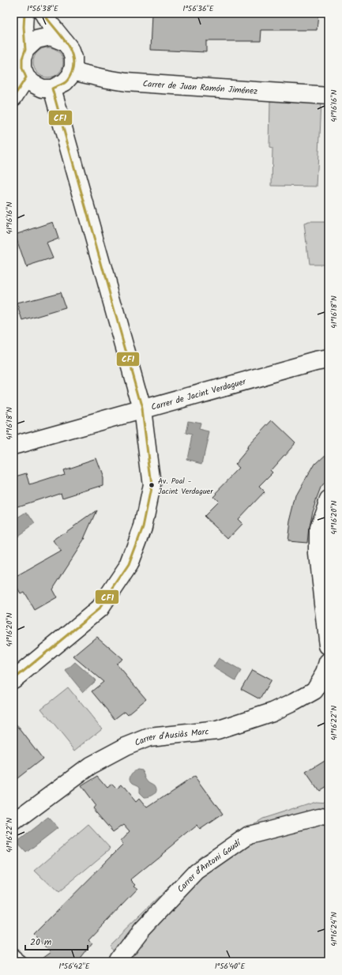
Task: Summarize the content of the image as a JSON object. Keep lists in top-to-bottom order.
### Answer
{
  "streets": {
    "street": [
      "Carrer de Juan Ramón Jiménez",
      "Carrer de Jacint Verdaguer",
      "Carrer d'Ausiàs Marc",
      "Carrer d'Antoni Gaudí"
    ]
  },
  "places": ["Av. Poal - Jacint Verdaguer"],
  "lines": ["transit line CF1"],
  "scale_bar": "20 m",
  "coordinates": [
    "1°56'38\"E",
    "1°56'36\"E",
    "41°16'16\"N",
    "41°16'18\"N",
    "41°16'20\"N",
    "41°16'22\"N",
    "41°16'24\"N",
    "1°56'42\"E",
    "1°56'40\"E"
  ]
}
